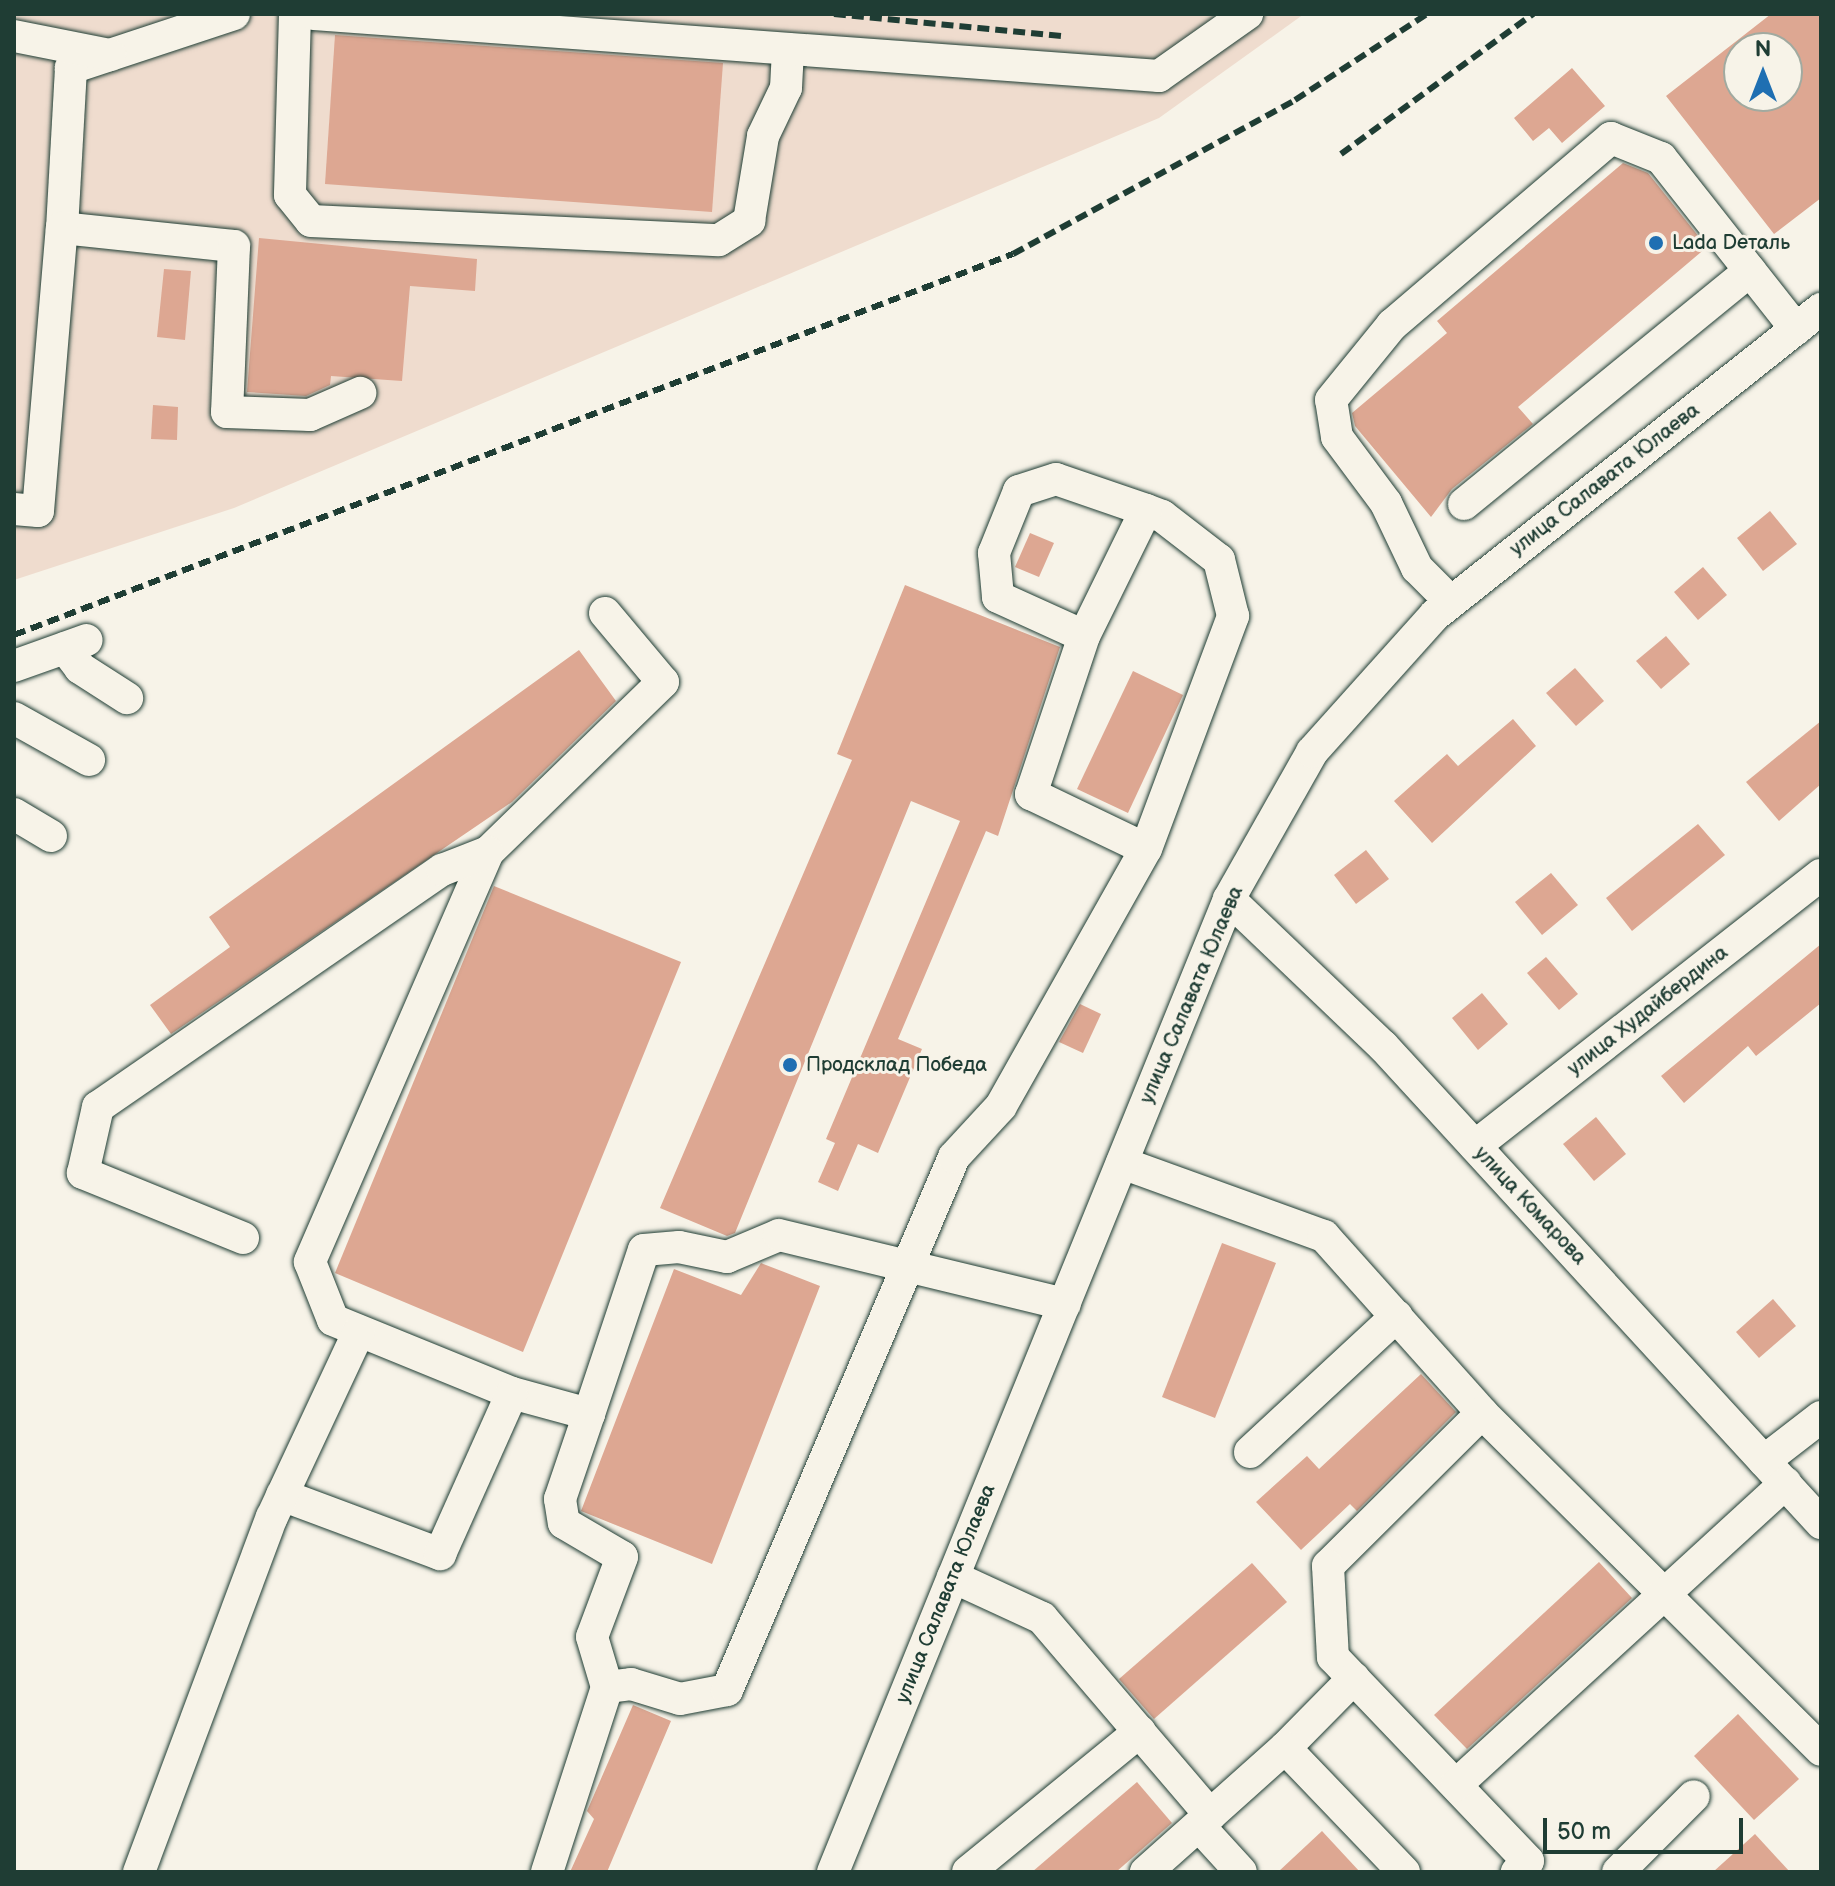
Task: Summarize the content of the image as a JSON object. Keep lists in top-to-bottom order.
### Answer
{
  "streets": {
    "street": ["улица Салавата Юлаева", "улица Худайбердина", "улица Комарова"]
  },
  "crossings": [
    ["улица Салавата Юлаева", "улица Комарова"],
    ["улица Худайбердина", "улица Комарова"]
  ],
  "places": ["Lada Dеталь", "Продсклад Победа"],
  "scale_bar": "50 m",
  "north": "top"
}
